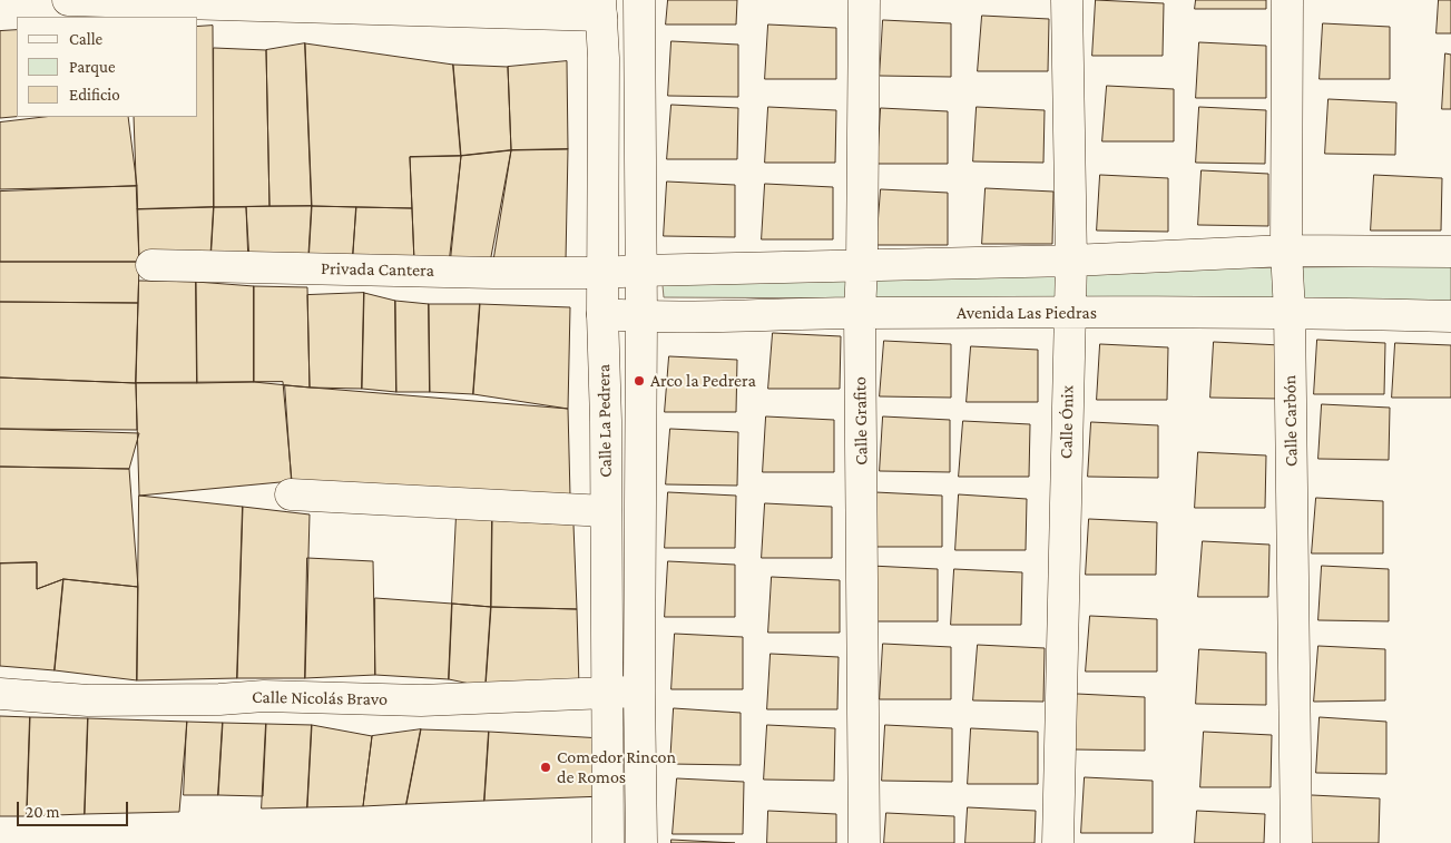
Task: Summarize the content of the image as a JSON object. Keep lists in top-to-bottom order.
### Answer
{
  "streets": {
    "street": [
      "Privada Cantera",
      "Avenida Las Piedras",
      "Calle La Pedrera",
      "Calle Grafito",
      "Calle Carbón",
      "Calle Ónix",
      "Calle Nicolás Bravo"
    ]
  },
  "crossings": [
    ["Privada Cantera", "Calle La Pedrera"],
    ["Avenida Las Piedras", "Calle La Pedrera"],
    ["Avenida Las Piedras", "Calle Grafito"],
    ["Avenida Las Piedras", "Calle Carbón"],
    ["Avenida Las Piedras", "Calle Ónix"],
    ["Calle La Pedrera", "Calle Nicolás Bravo"]
  ],
  "places": ["Arco la Pedrera", "Comedor Rincon de Romos"],
  "legend": ["Calle", "Parque", "Edificio"],
  "scale_bar": "20 m"
}
